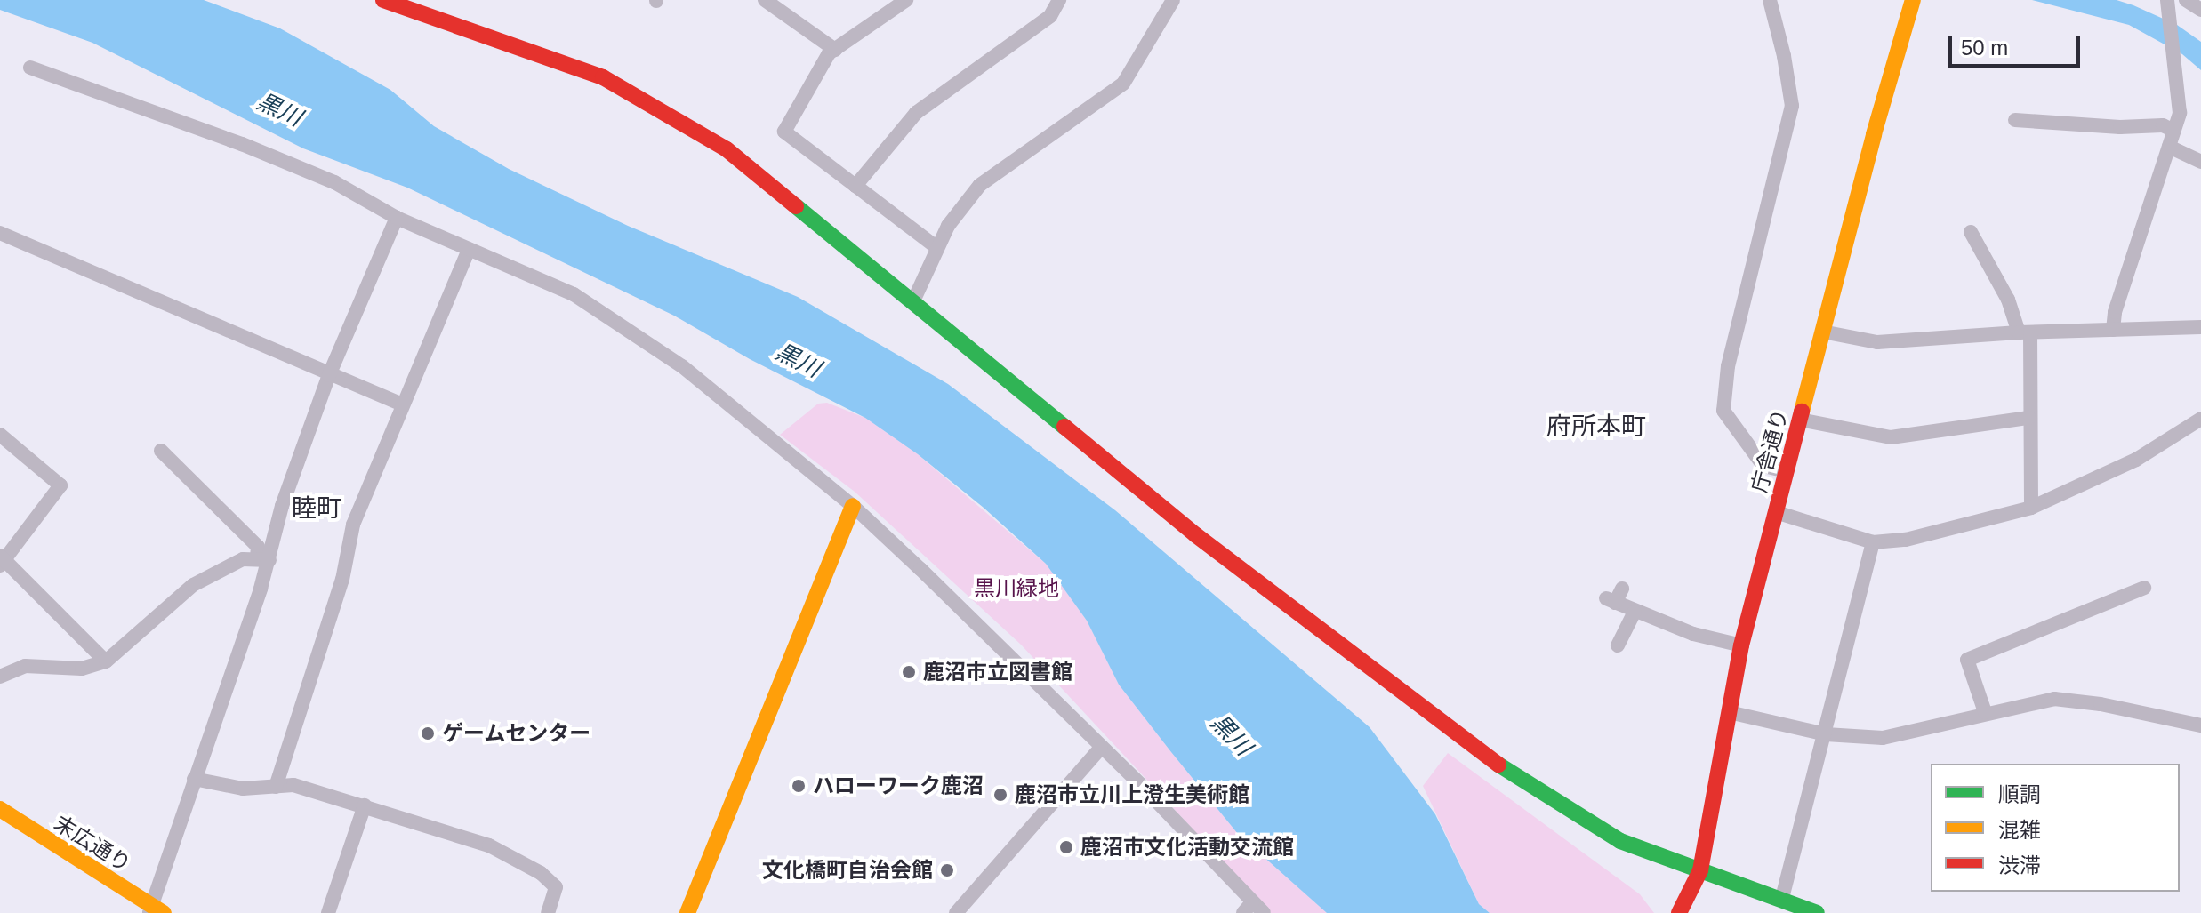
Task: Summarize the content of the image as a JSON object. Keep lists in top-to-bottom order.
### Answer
{
  "streets": {
    "main road": ["庁舎通り", "末広通り"]
  },
  "districts": ["府所本町", "睦町"],
  "water": ["黒川"],
  "parks": ["黒川緑地"],
  "places": [
    "鹿沼市立図書館",
    "ゲームセンター",
    "ハローワーク鹿沼",
    "鹿沼市立川上澄生美術館",
    "鹿沼市文化活動交流館",
    "文化橋町自治会館"
  ],
  "legend": ["順調", "混雑", "渋滞"],
  "scale_bar": "50 m"
}
